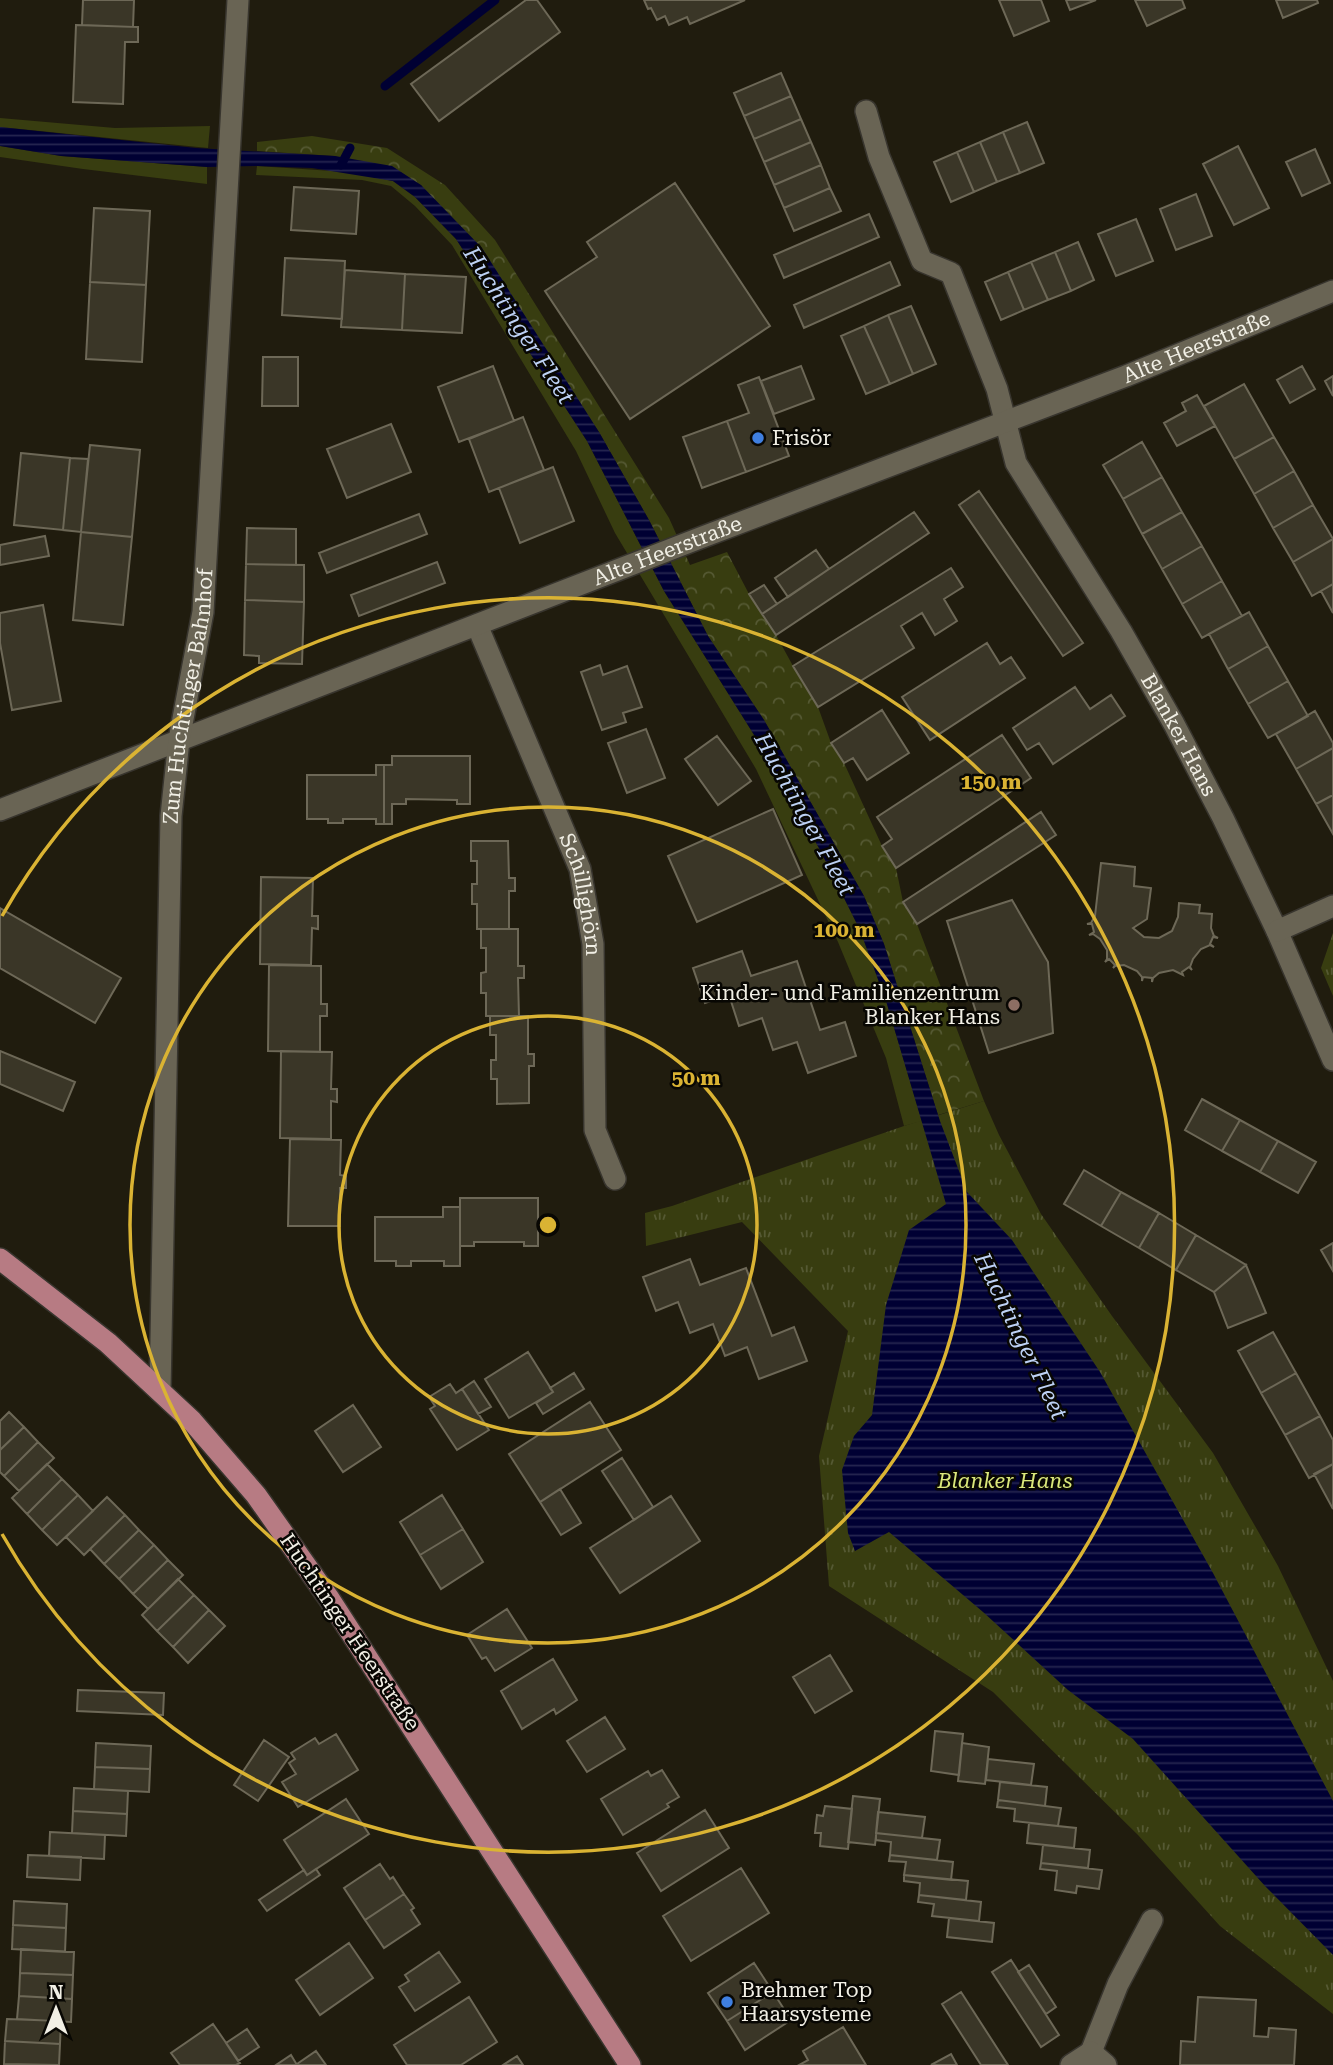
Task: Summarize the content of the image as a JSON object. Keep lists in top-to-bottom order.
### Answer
{
  "streets": {
    "main road": ["Huchtinger Heerstraße"],
    "street": [
      "Alte Heerstraße",
      "Zum Huchtinger Bahnhof",
      "Blanker Hans",
      "Schillighörn"
    ]
  },
  "crossings": [
    ["Alte Heerstraße", "Zum Huchtinger Bahnhof"],
    ["Alte Heerstraße", "Blanker Hans"],
    ["Alte Heerstraße", "Schillighörn"],
    ["Zum Huchtinger Bahnhof", "Huchtinger Heerstraße"]
  ],
  "water": ["Huchtinger Fleet"],
  "parks": ["Blanker Hans"],
  "places": ["Frisör", "Kinder- und Familienzentrum Blanker Hans", "Brehmer Top Haarsysteme"],
  "north": "top",
  "rings": ["150 m", "100 m", "50 m"]
}
